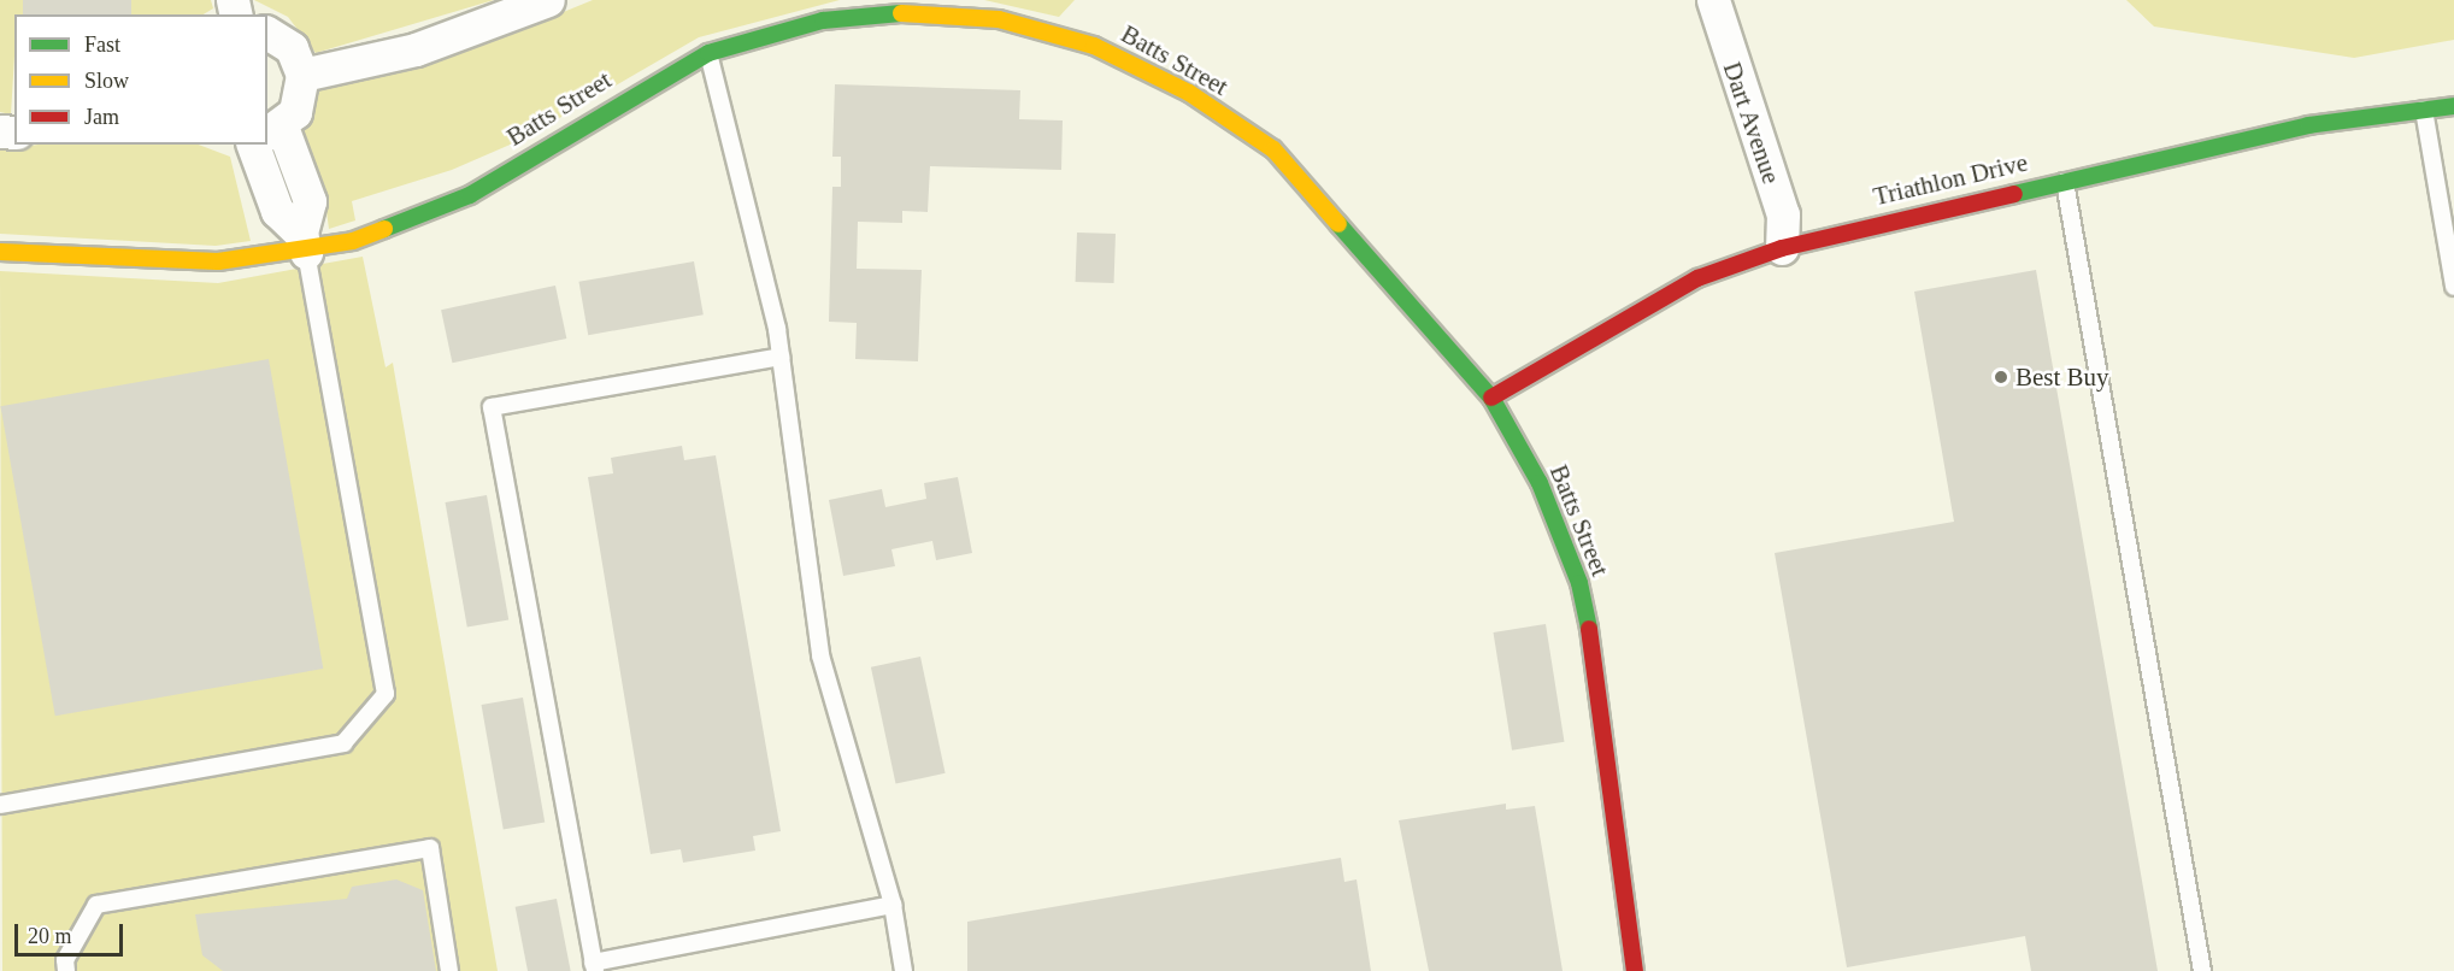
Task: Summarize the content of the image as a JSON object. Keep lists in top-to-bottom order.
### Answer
{
  "streets": {
    "street": ["Batts Street", "Dart Avenue", "Triathlon Drive"]
  },
  "crossings": [
    ["Batts Street", "Triathlon Drive"],
    ["Dart Avenue", "Triathlon Drive"]
  ],
  "places": ["Best Buy"],
  "legend": ["Fast", "Slow", "Jam"],
  "scale_bar": "20 m"
}
